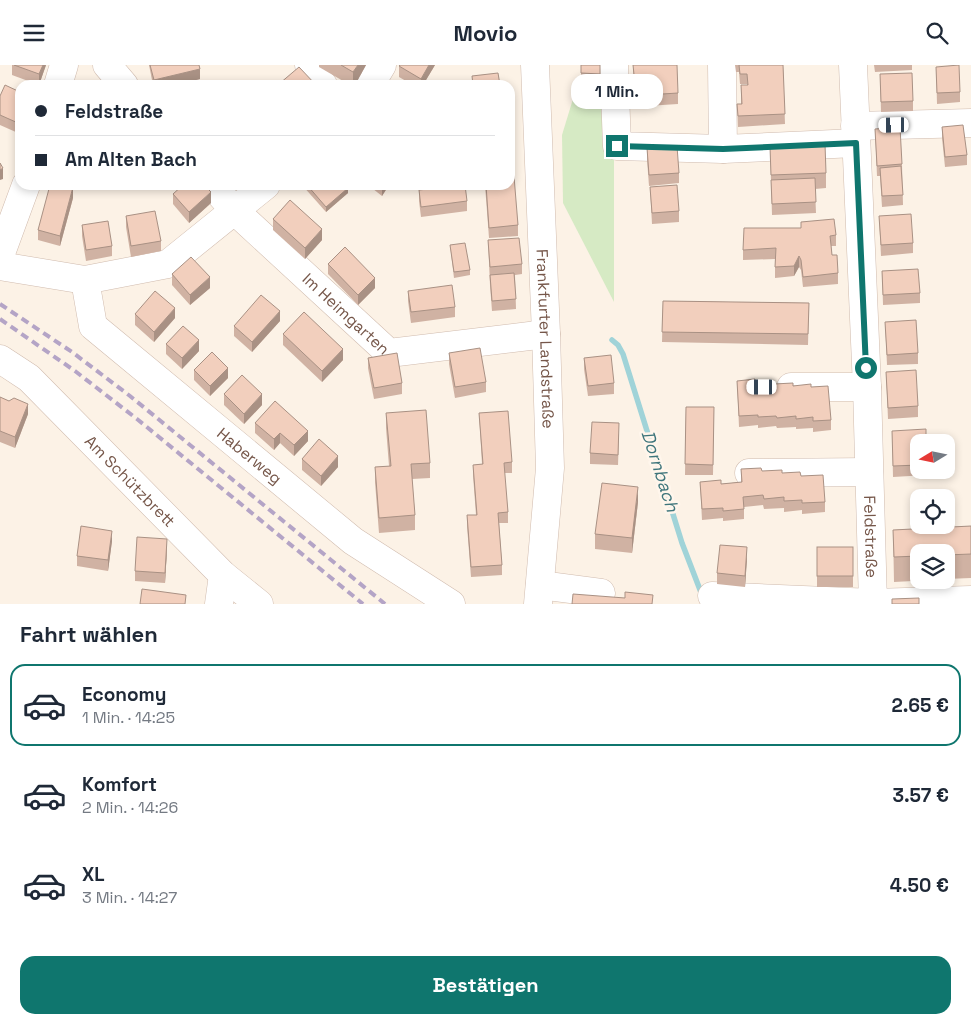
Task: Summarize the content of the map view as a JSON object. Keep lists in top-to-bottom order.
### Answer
{
  "streets": {
    "street": [
      "Im Heimgarten",
      "Frankfurter Landstraße",
      "Haberweg",
      "Am Schützbrett",
      "Feldstraße"
    ]
  },
  "crossings": [
    ["Im Heimgarten", "Frankfurter Landstraße"]
  ],
  "water": ["Dornbach"],
  "north": "left",
  "page": {
    "header": "Movio",
    "bubble": "1 Min.",
    "banner": ["Feldstraße", "Am Alten Bach"],
    "heading": "Fahrt wählen",
    "list": [
      {
        "name": "Economy",
        "note": "1 Min. · 14:25",
        "value": "2.65 €"
      },
      {
        "name": "Komfort",
        "note": "2 Min. · 14:26",
        "value": "3.57 €"
      },
      {
        "name": "XL",
        "note": "3 Min. · 14:27",
        "value": "4.50 €"
      }
    ],
    "buttons": "Bestätigen"
  }
}
